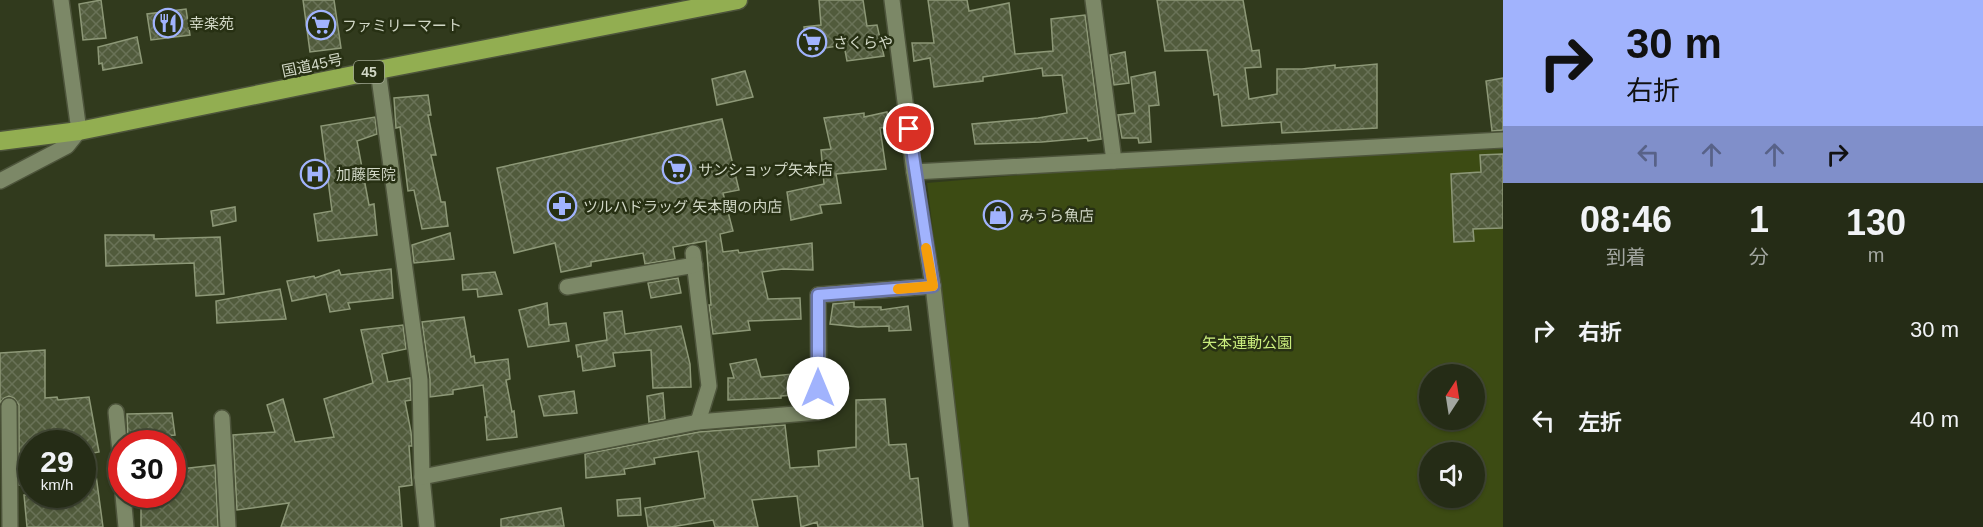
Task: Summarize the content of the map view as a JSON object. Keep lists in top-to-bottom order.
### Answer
{
  "streets": {
    "highway": ["国道45号", "45"]
  },
  "parks": ["矢本運動公園"],
  "places": {
    "restaurant": ["幸楽苑"],
    "supermarket": ["ファミリーマート", "さくらや", "サンショップ矢本店"],
    "hospital": ["加藤医院"],
    "pharmacy": ["ツルハドラッグ 矢本関の内店"],
    "shop": ["みうら魚店"]
  },
  "north": "top",
  "page": {
    "turn": ["30 m", "右折"],
    "eta": [
      "08:46",
      "到着",
      "1",
      "分",
      "130",
      "m"
    ],
    "list": [
      {
        "name": "右折",
        "value": "30 m"
      },
      {
        "name": "左折",
        "value": "40 m"
      }
    ],
    "speed": "29 km/h",
    "limit": "30"
  }
}
